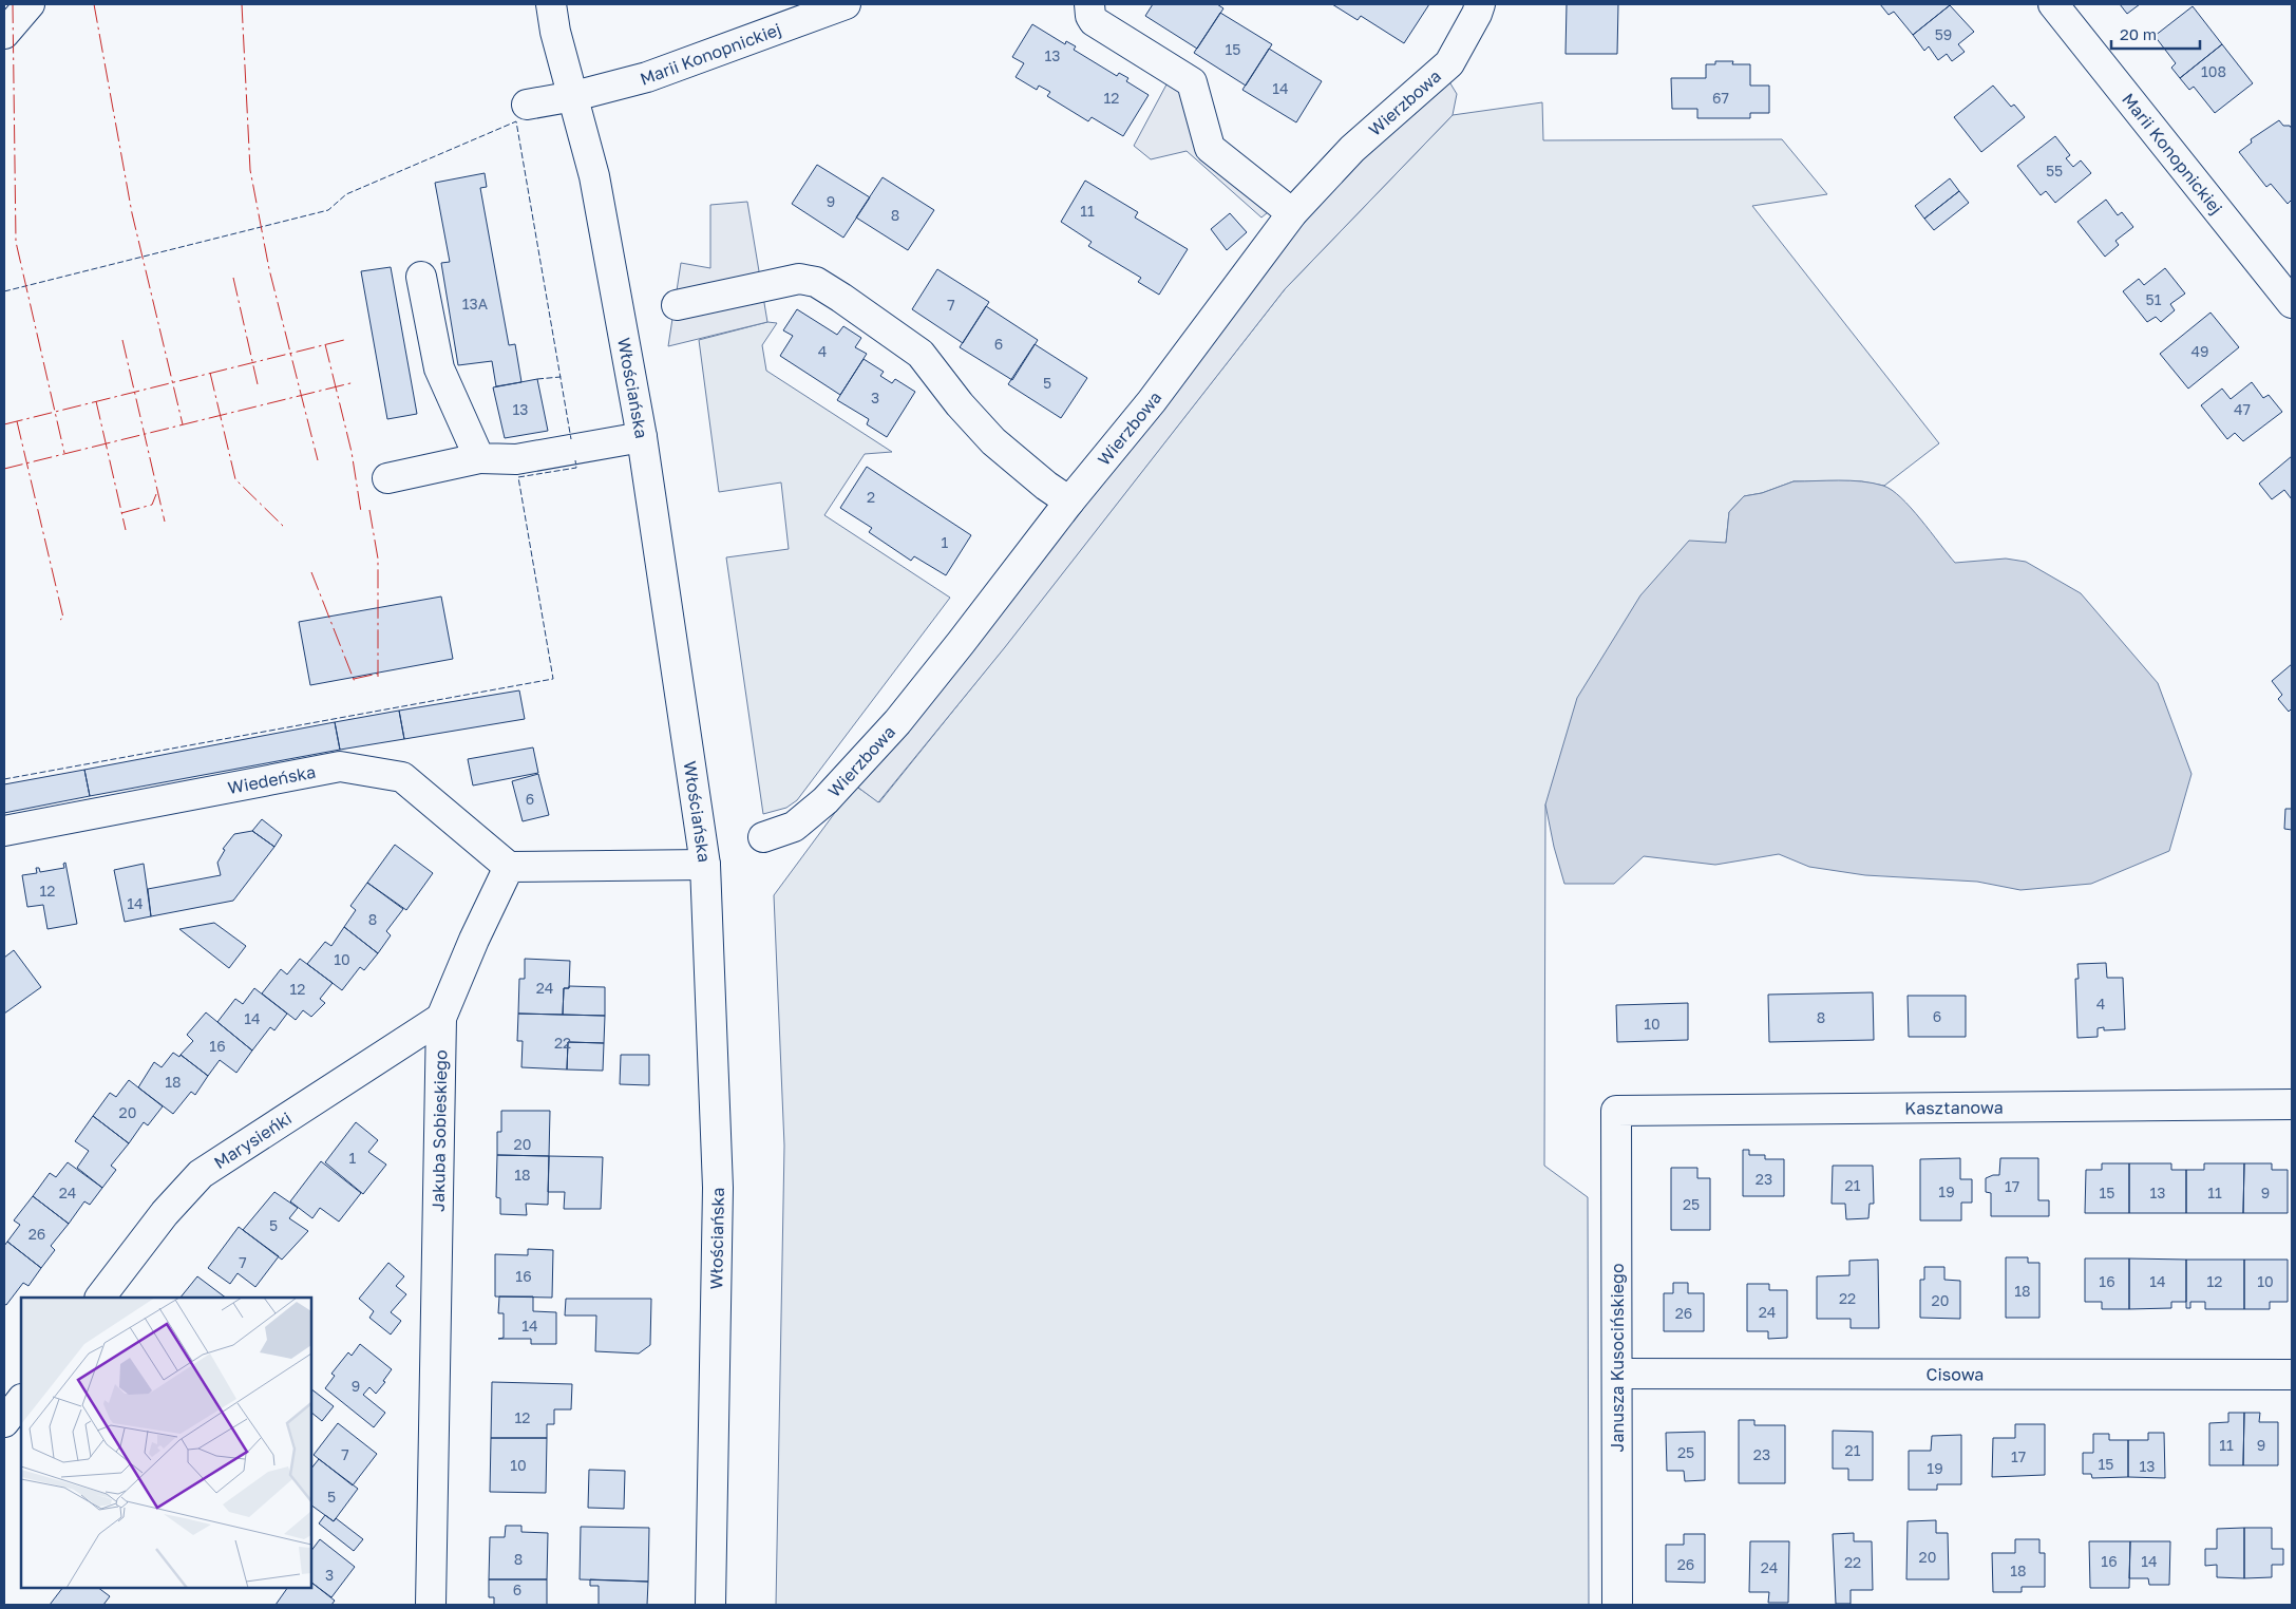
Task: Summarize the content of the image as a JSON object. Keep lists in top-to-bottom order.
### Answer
{
  "streets": {
    "street": [
      "Marii Konopnickiej",
      "Wierzbowa",
      "Włościańska",
      "Wiedeńska",
      "Kasztanowa",
      "Jakuba Sobieskiego",
      "Marysieńki",
      "Janusza Kusocińskiego",
      "Cisowa"
    ]
  },
  "crossings": [
    ["Marii Konopnickiej", "Włościańska"],
    ["Wiedeńska", "Jakuba Sobieskiego"],
    ["Kasztanowa", "Janusza Kusocińskiego"],
    ["Jakuba Sobieskiego", "Marysieńki"],
    ["Janusza Kusocińskiego", "Cisowa"]
  ],
  "house_numbers": [
    "59",
    "15",
    "13",
    "108",
    "14",
    "12",
    "67",
    "55",
    "9",
    "11",
    "8",
    "51",
    "13A",
    "7",
    "6",
    "4",
    "49",
    "5",
    "3",
    "13",
    "47",
    "2",
    "1",
    "6",
    "12",
    "14",
    "8",
    "10",
    "24",
    "12",
    "4",
    "6",
    "8",
    "14",
    "10",
    "22",
    "16",
    "18",
    "20",
    "20",
    "1",
    "18",
    "23",
    "21",
    "17",
    "19",
    "24",
    "15",
    "13",
    "11",
    "9",
    "25",
    "5",
    "26",
    "7",
    "16",
    "16",
    "14",
    "12",
    "10",
    "18",
    "22",
    "20",
    "24",
    "26",
    "14",
    "9",
    "12",
    "11",
    "9",
    "21",
    "25",
    "7",
    "23",
    "17",
    "15",
    "10",
    "13",
    "19",
    "5",
    "20",
    "8",
    "16",
    "14",
    "22",
    "26",
    "24",
    "18",
    "3",
    "6"
  ],
  "scale_bar": "20 m"
}
